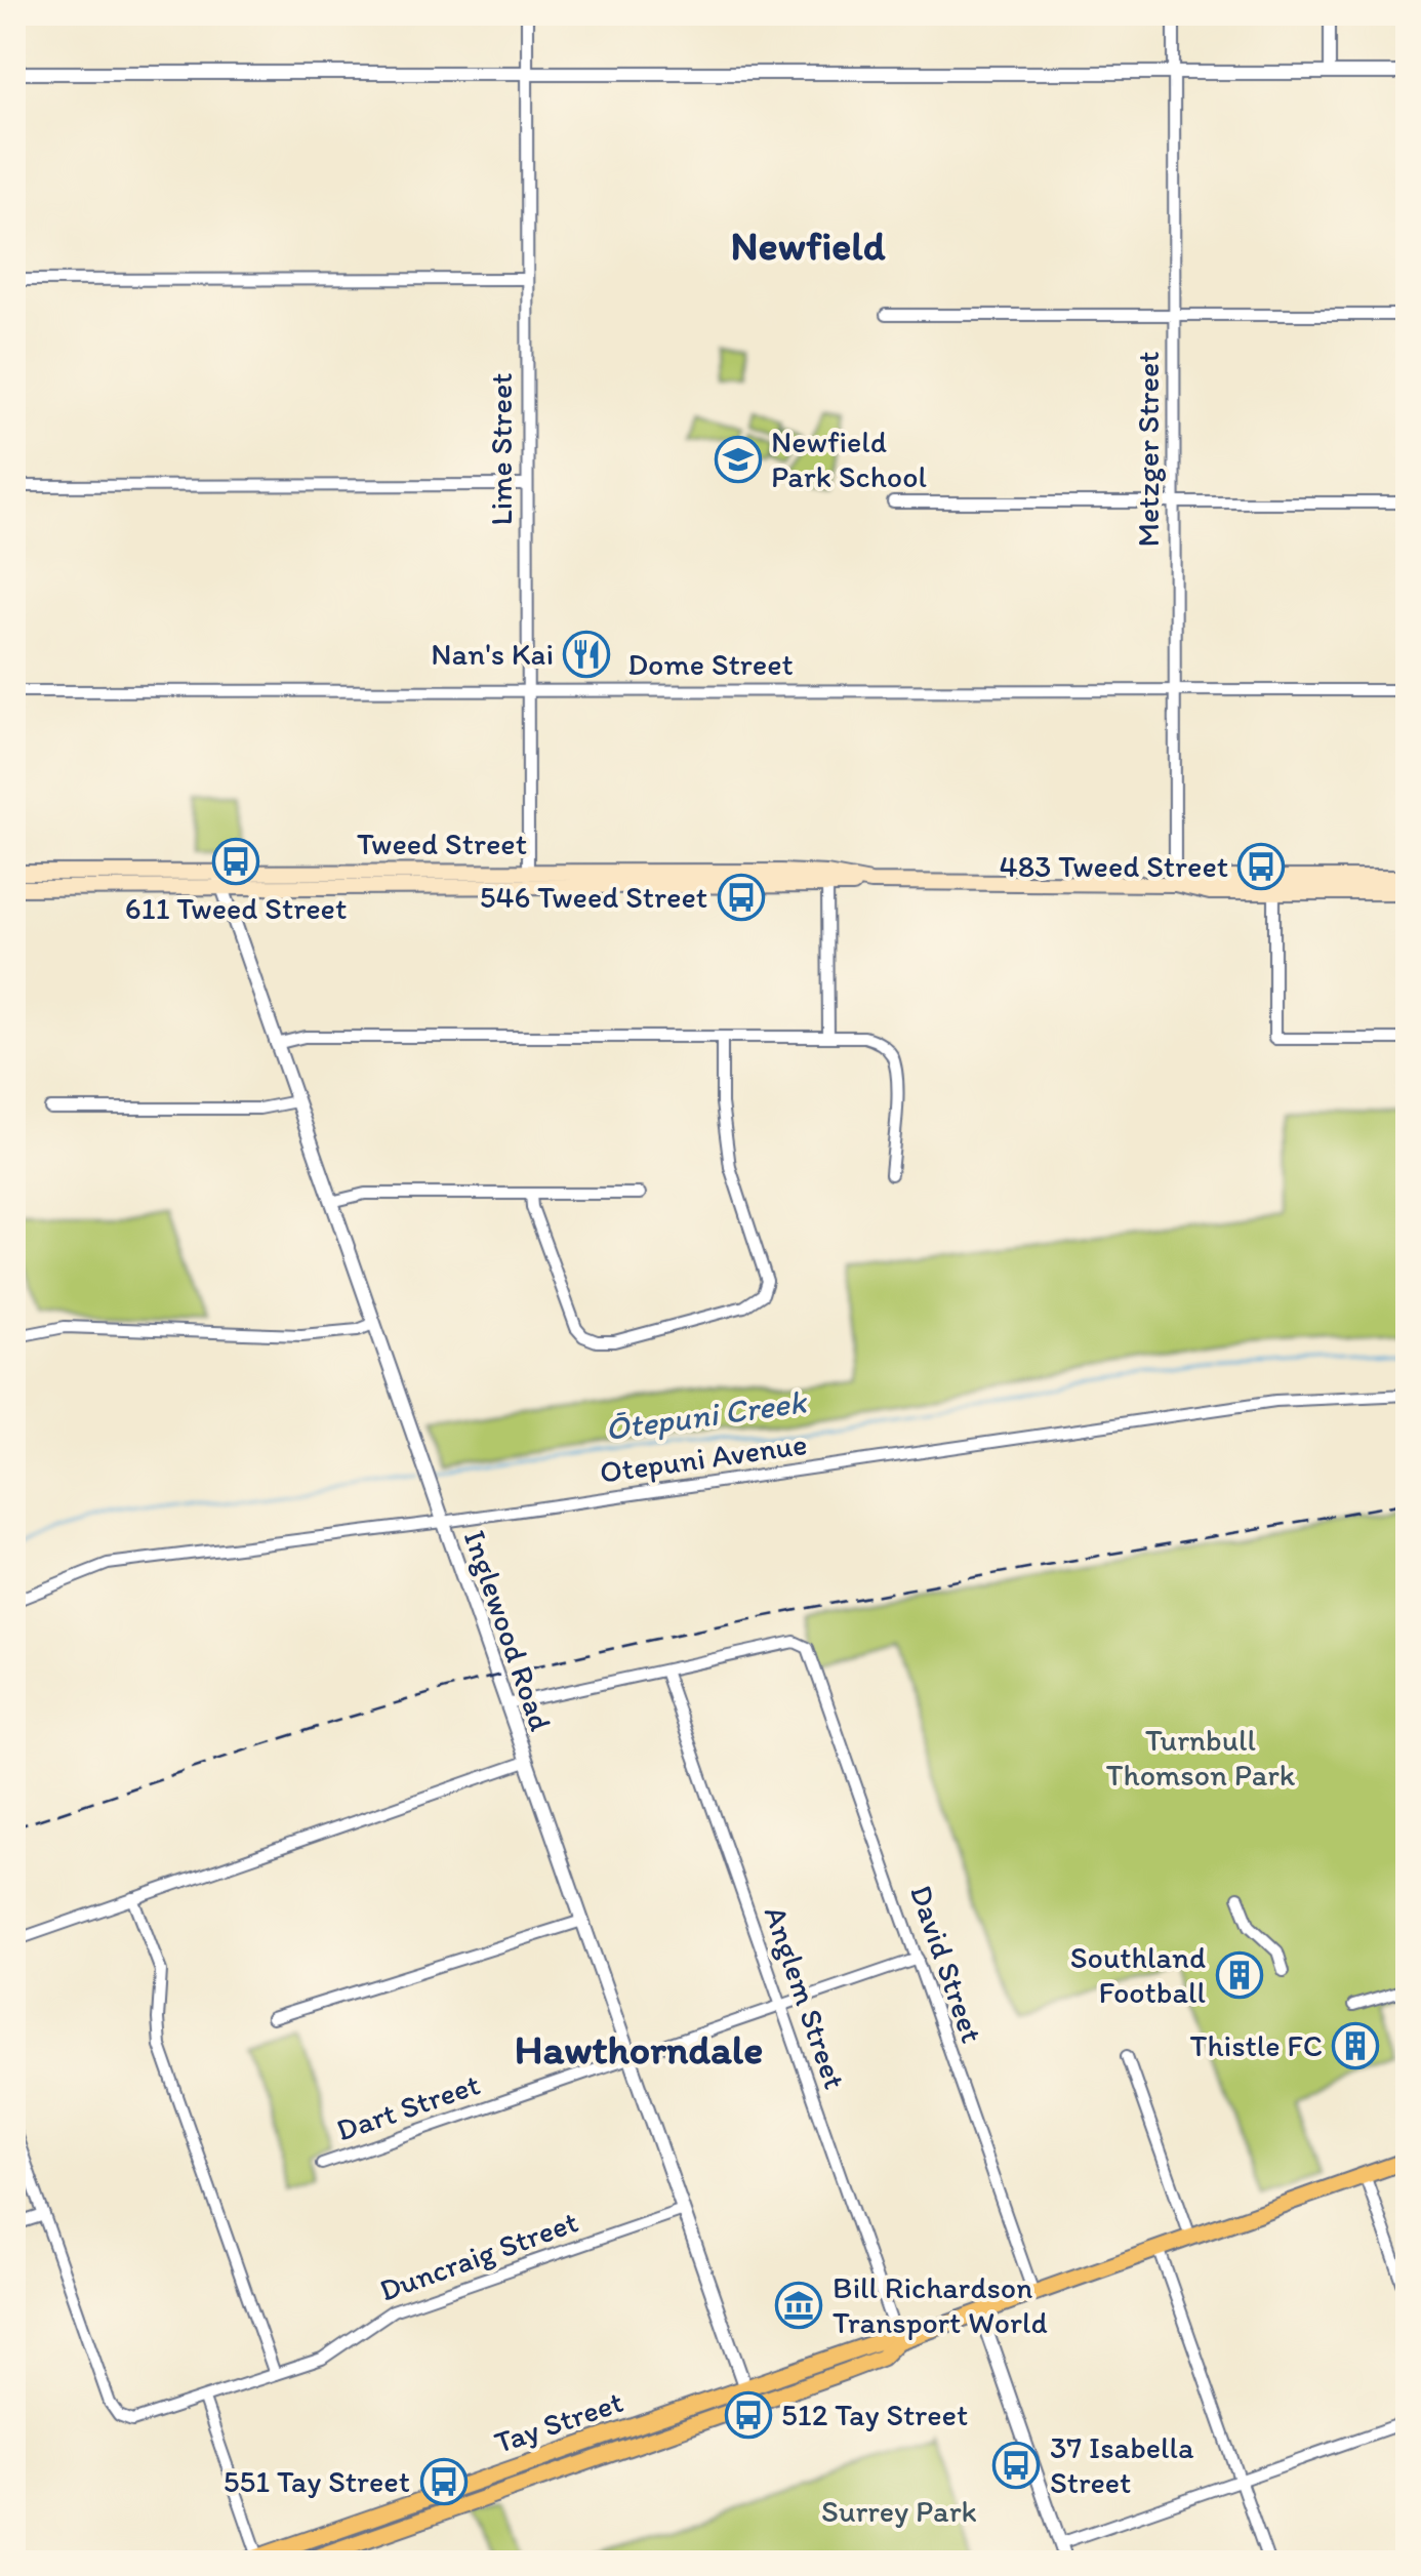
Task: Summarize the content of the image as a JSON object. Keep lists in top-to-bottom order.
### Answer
{
  "streets": {
    "highway": ["Tay Street"],
    "main road": ["Tweed Street"],
    "street": [
      "Lime Street",
      "Metzger Street",
      "Dome Street",
      "Otepuni Avenue",
      "Inglewood Road",
      "David Street",
      "Anglem Street",
      "Dart Street",
      "Duncraig Street"
    ]
  },
  "crossings": [
    ["Lime Street", "Dome Street"],
    ["Lime Street", "Tweed Street"],
    ["Metzger Street", "Dome Street"],
    ["Metzger Street", "Tweed Street"],
    ["Tweed Street", "Inglewood Road"],
    ["Otepuni Avenue", "Inglewood Road"],
    ["Inglewood Road", "Dart Street"],
    ["Inglewood Road", "Duncraig Street"],
    ["Inglewood Road", "Tay Street"],
    ["David Street", "Anglem Street"],
    ["David Street", "Dart Street"],
    ["David Street", "Tay Street"],
    ["Anglem Street", "Dart Street"],
    ["Anglem Street", "Tay Street"]
  ],
  "districts": ["Newfield", "Hawthorndale"],
  "water": ["Ōtepuni Creek"],
  "parks": ["Turnbull Thomson Park", "Surrey Park"],
  "places": {
    "school or university": ["Newfield Park School"],
    "restaurant": ["Nan's Kai"],
    "bus stop": [
      "611 Tweed Street",
      "483 Tweed Street",
      "546 Tweed Street",
      "512 Tay Street",
      "37 Isabella Street",
      "551 Tay Street"
    ],
    "building": ["Southland Football", "Thistle FC"],
    "museum": ["Bill Richardson Transport World"]
  }
}
